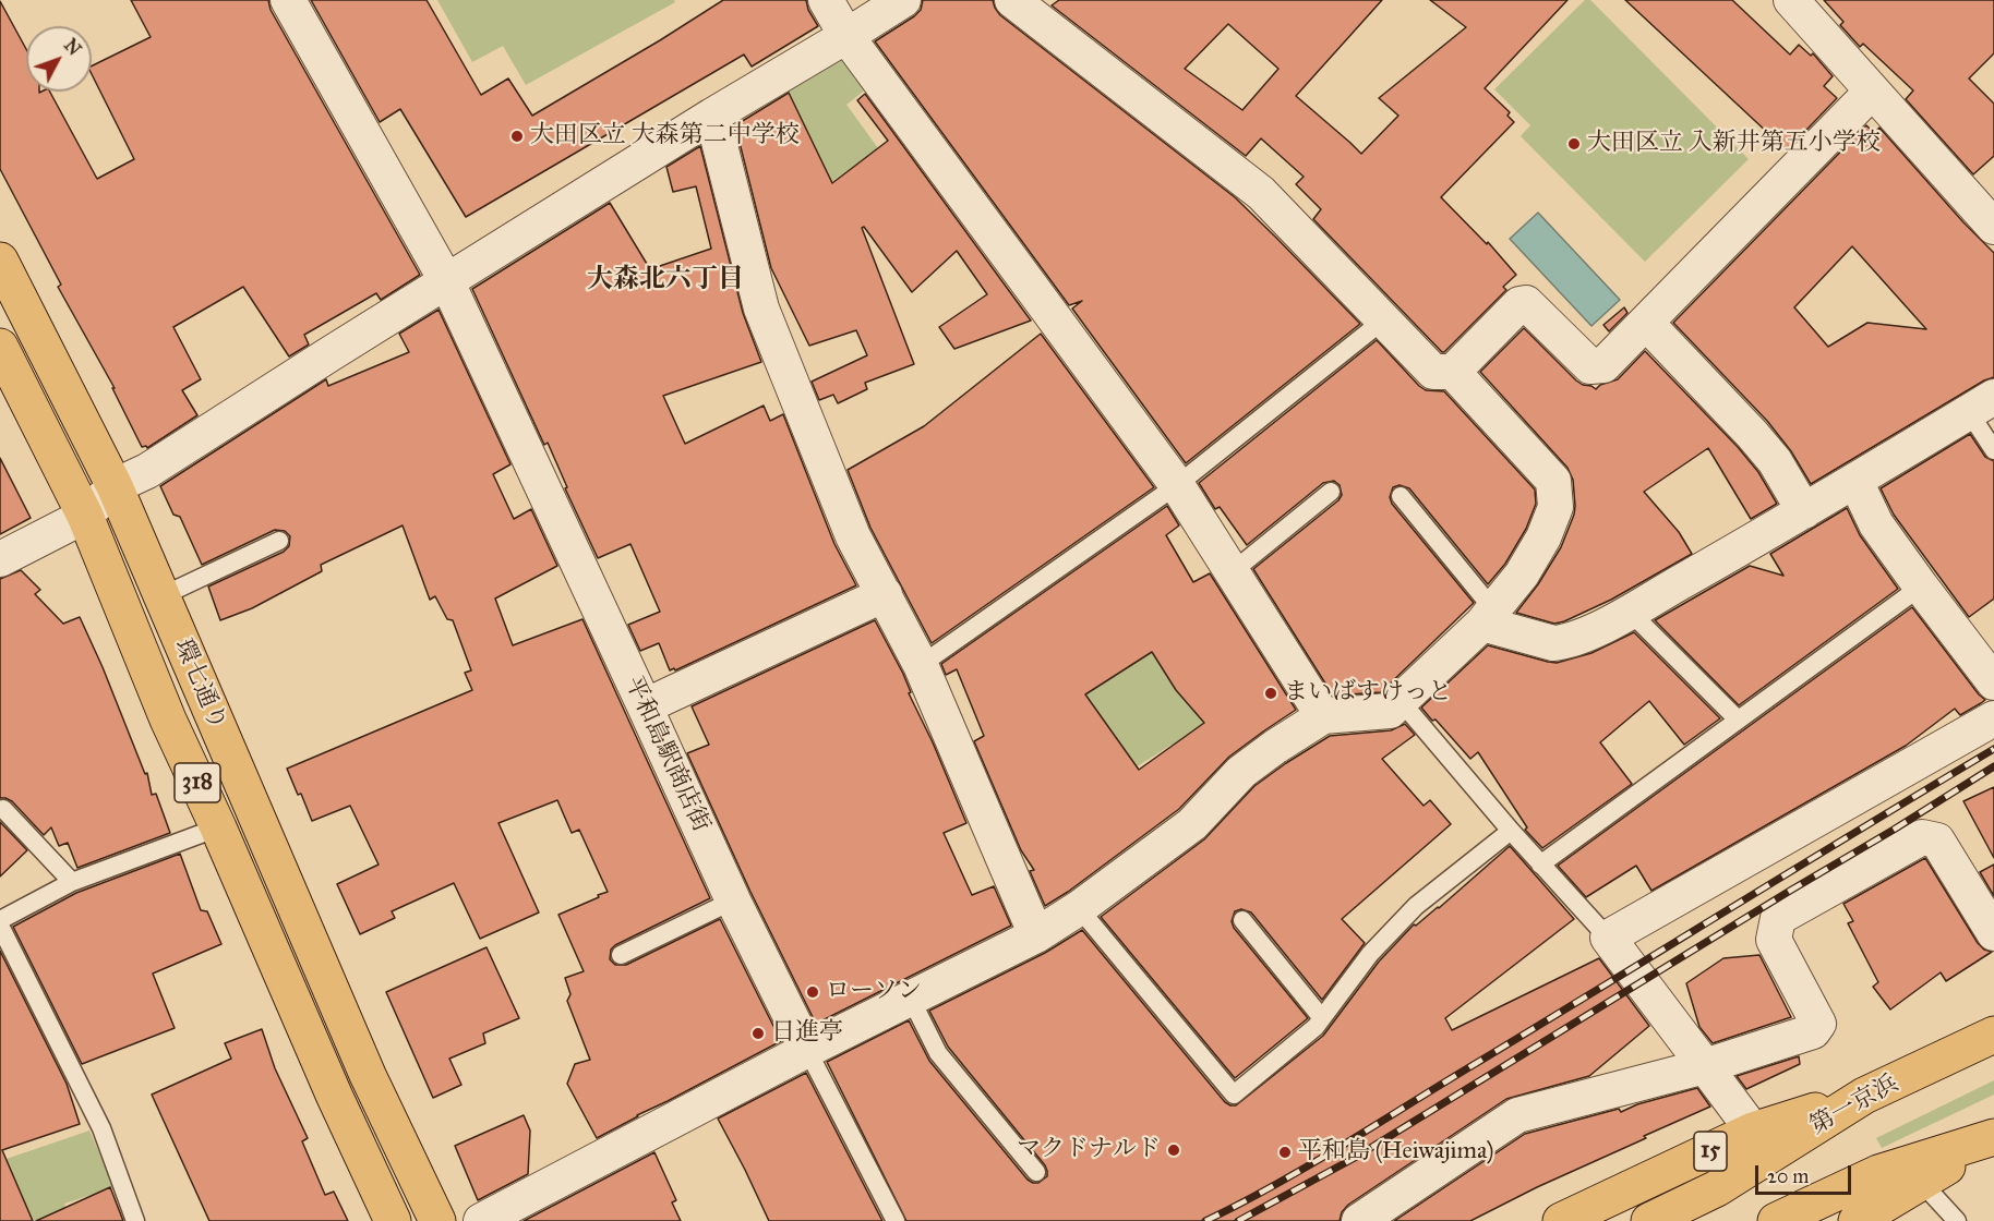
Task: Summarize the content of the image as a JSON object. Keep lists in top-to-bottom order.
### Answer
{
  "streets": {
    "main road": [
      "環七通り",
      "318",
      "第一京浜",
      "15"
    ],
    "street": ["平和島駅商店街"]
  },
  "crossings": [
    ["第一京浜", "15"]
  ],
  "districts": ["大森北六丁目"],
  "places": [
    "大田区立 大森第二中学校",
    "大田区立 入新井第五小学校",
    "まいばすけっと",
    "ローソン",
    "日進亭",
    "マクドナルド",
    "平和島 (Heiwajima)"
  ],
  "scale_bar": "20 m",
  "north": "top right"
}
